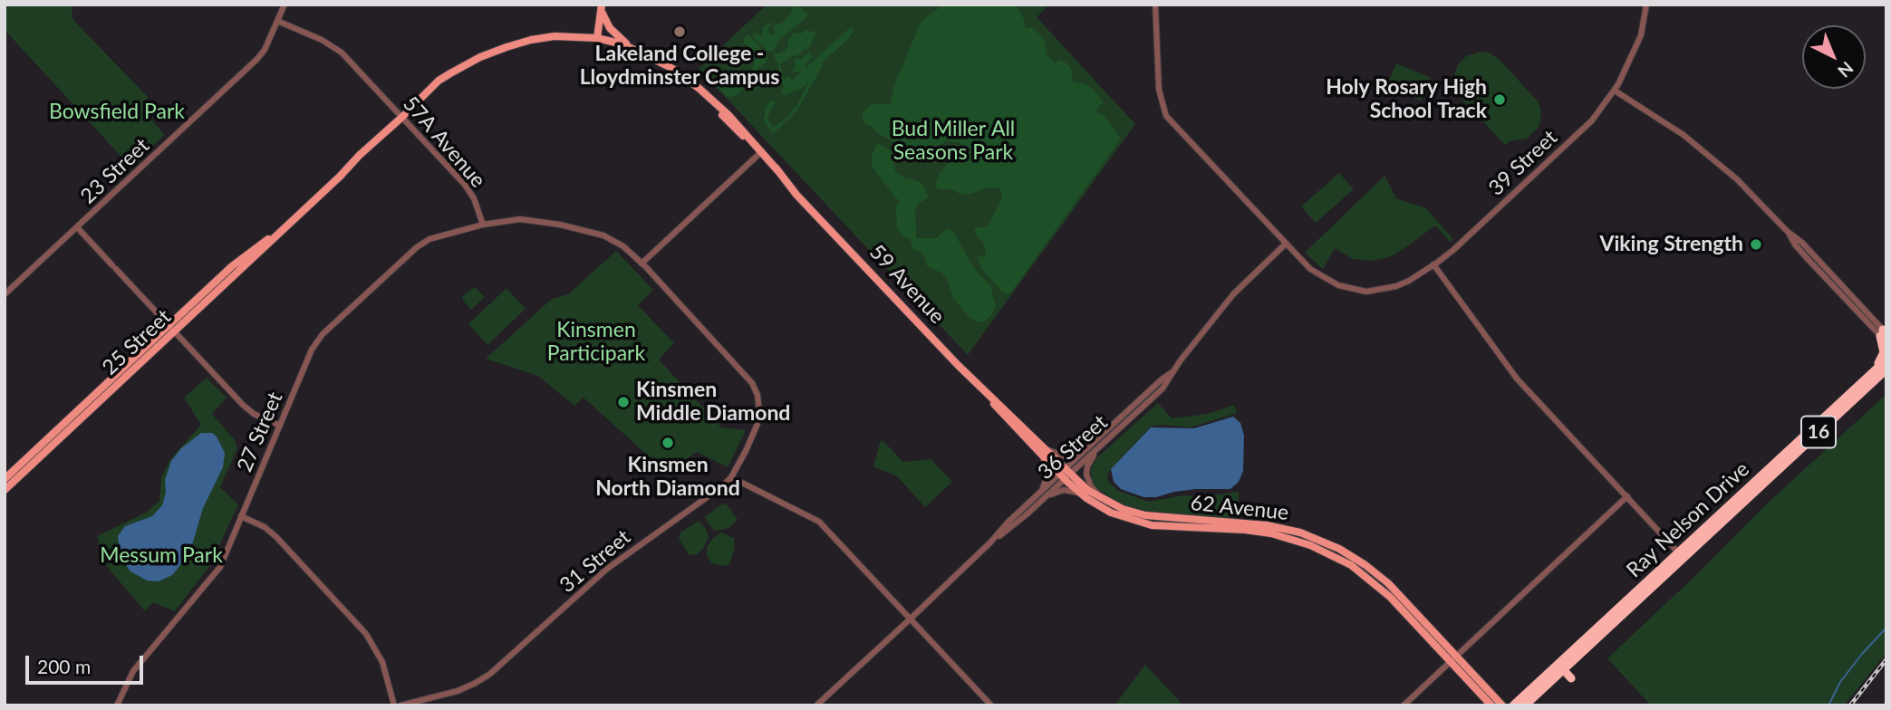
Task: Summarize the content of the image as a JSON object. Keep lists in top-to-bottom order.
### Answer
{
  "streets": {
    "highway": ["16", "Ray Nelson Drive"],
    "main road": ["59 Avenue", "25 Street", "62 Avenue"],
    "street": [
      "57A Avenue",
      "39 Street",
      "23 Street",
      "27 Street",
      "36 Street",
      "31 Street"
    ]
  },
  "crossings": [
    ["57A Avenue", "23 Street"],
    ["57A Avenue", "25 Street"],
    ["57A Avenue", "27 Street"],
    ["39 Street", "36 Street"],
    ["59 Avenue", "36 Street"],
    ["59 Avenue", "62 Avenue"],
    ["36 Street", "62 Avenue"]
  ],
  "parks": [
    "Bowsfield Park",
    "Bud Miller All Seasons Park",
    "Kinsmen Participark",
    "Messum Park"
  ],
  "places": [
    "Lakeland College - Lloydminster Campus",
    "Holy Rosary High School Track",
    "Viking Strength",
    "Kinsmen Middle Diamond",
    "Kinsmen North Diamond"
  ],
  "scale_bar": "200 m",
  "north": "bottom right"
}
